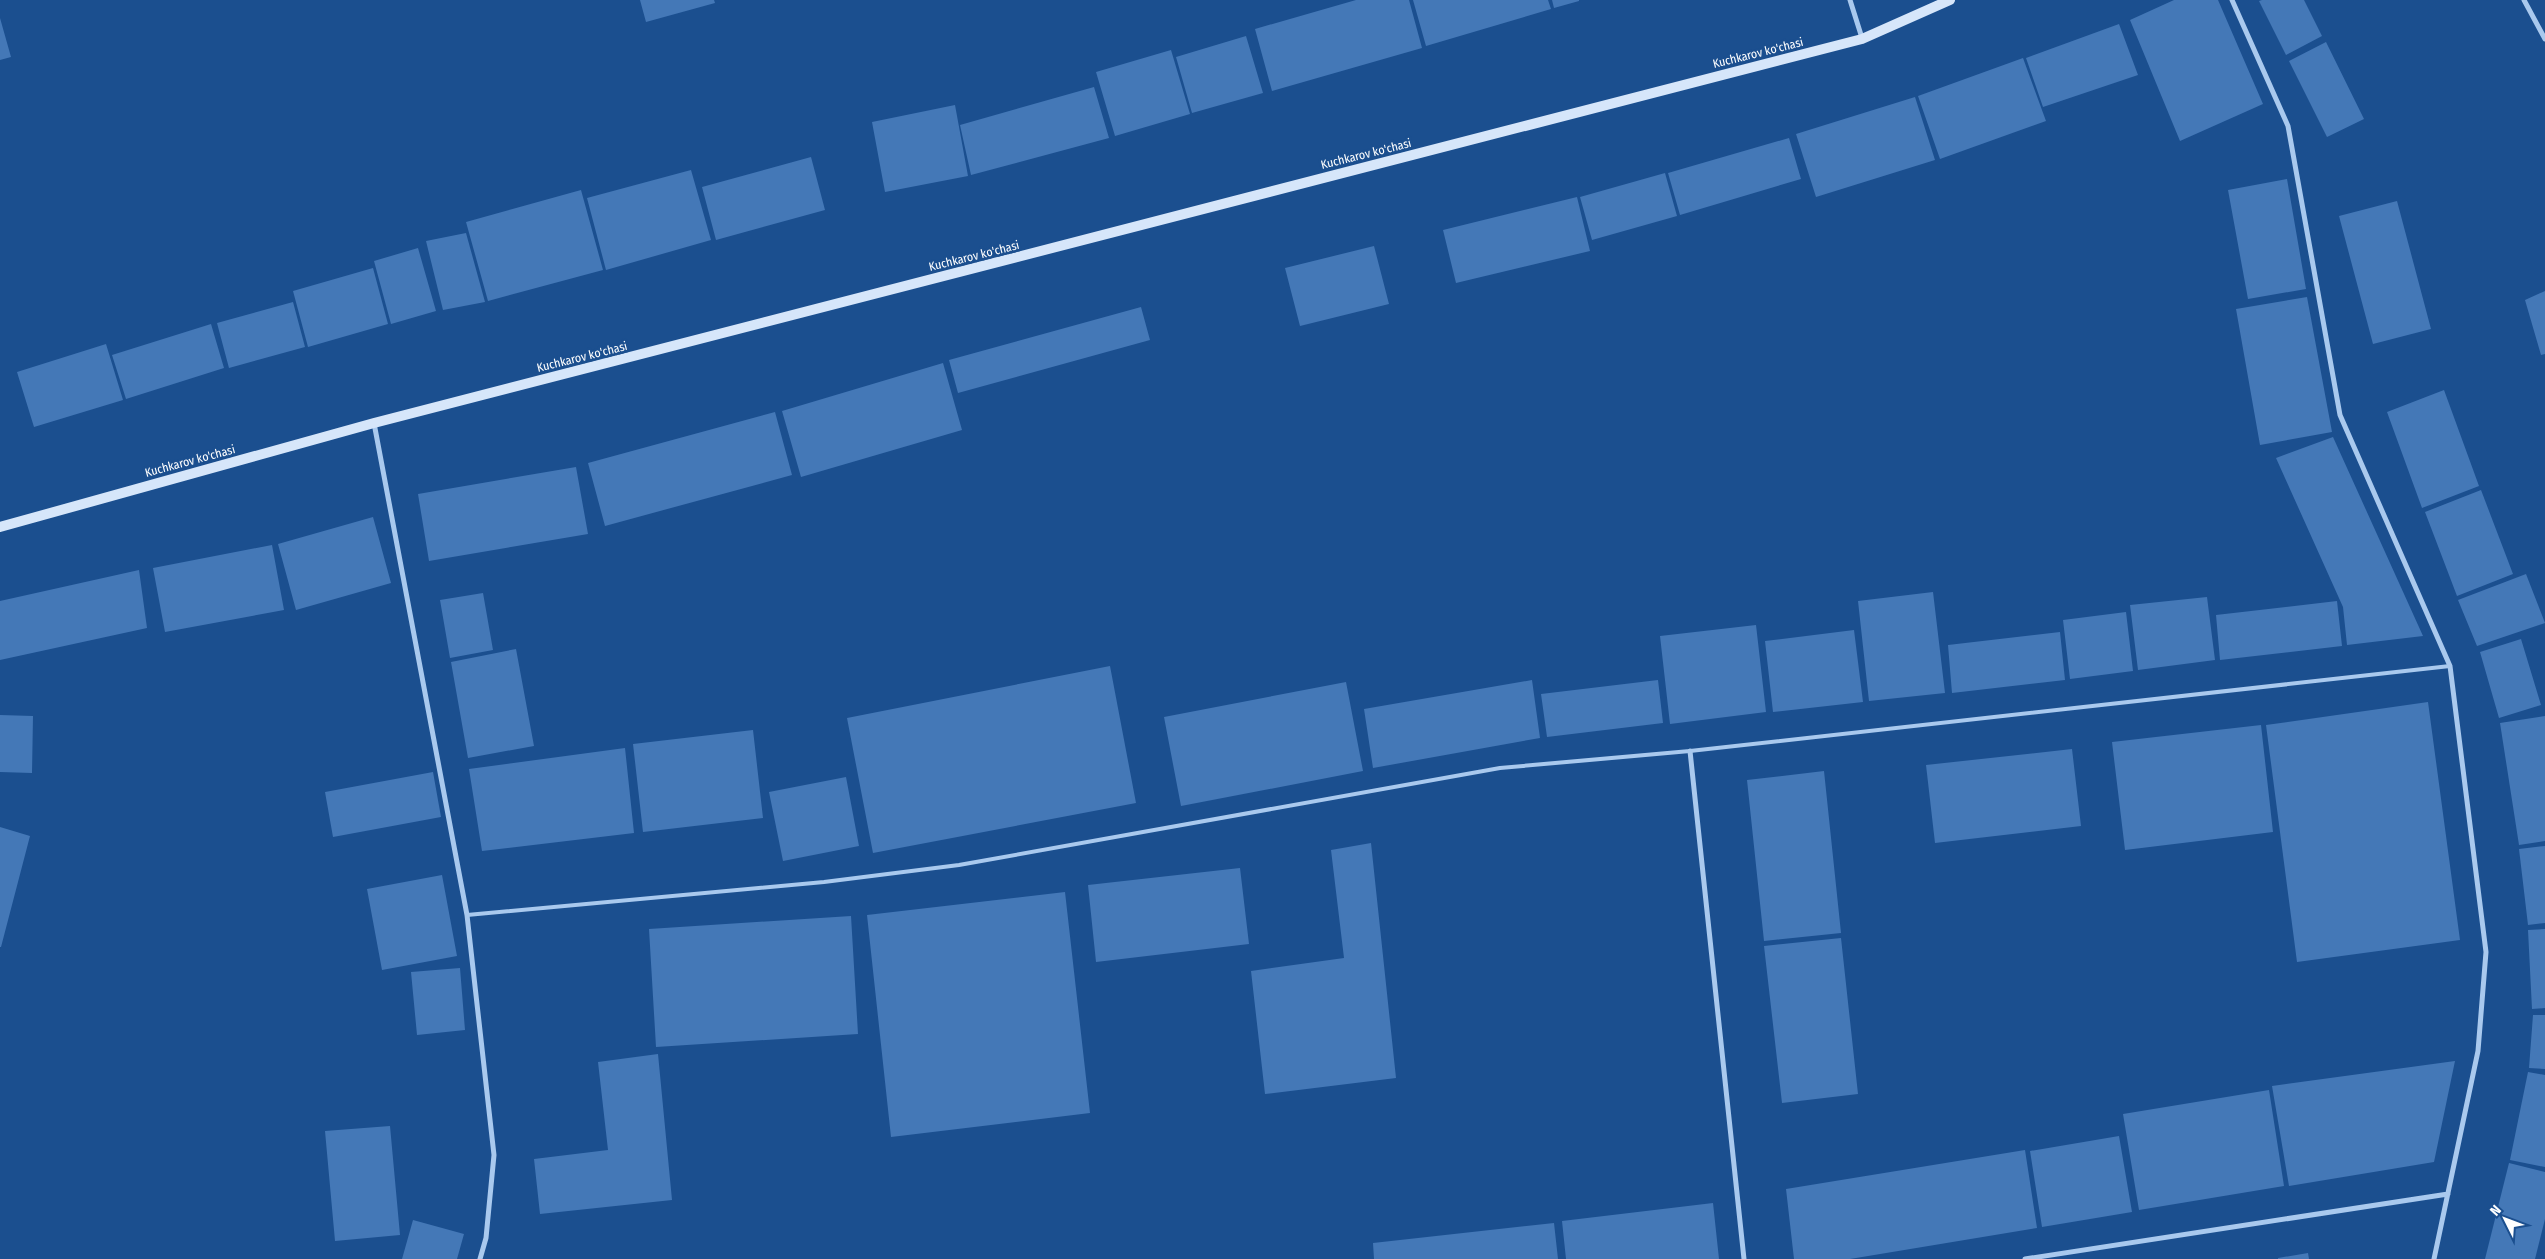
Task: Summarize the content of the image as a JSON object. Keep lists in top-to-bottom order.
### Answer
{
  "streets": {
    "main road": ["Kuchkarov ko'chasi"]
  },
  "north": "top left"
}
